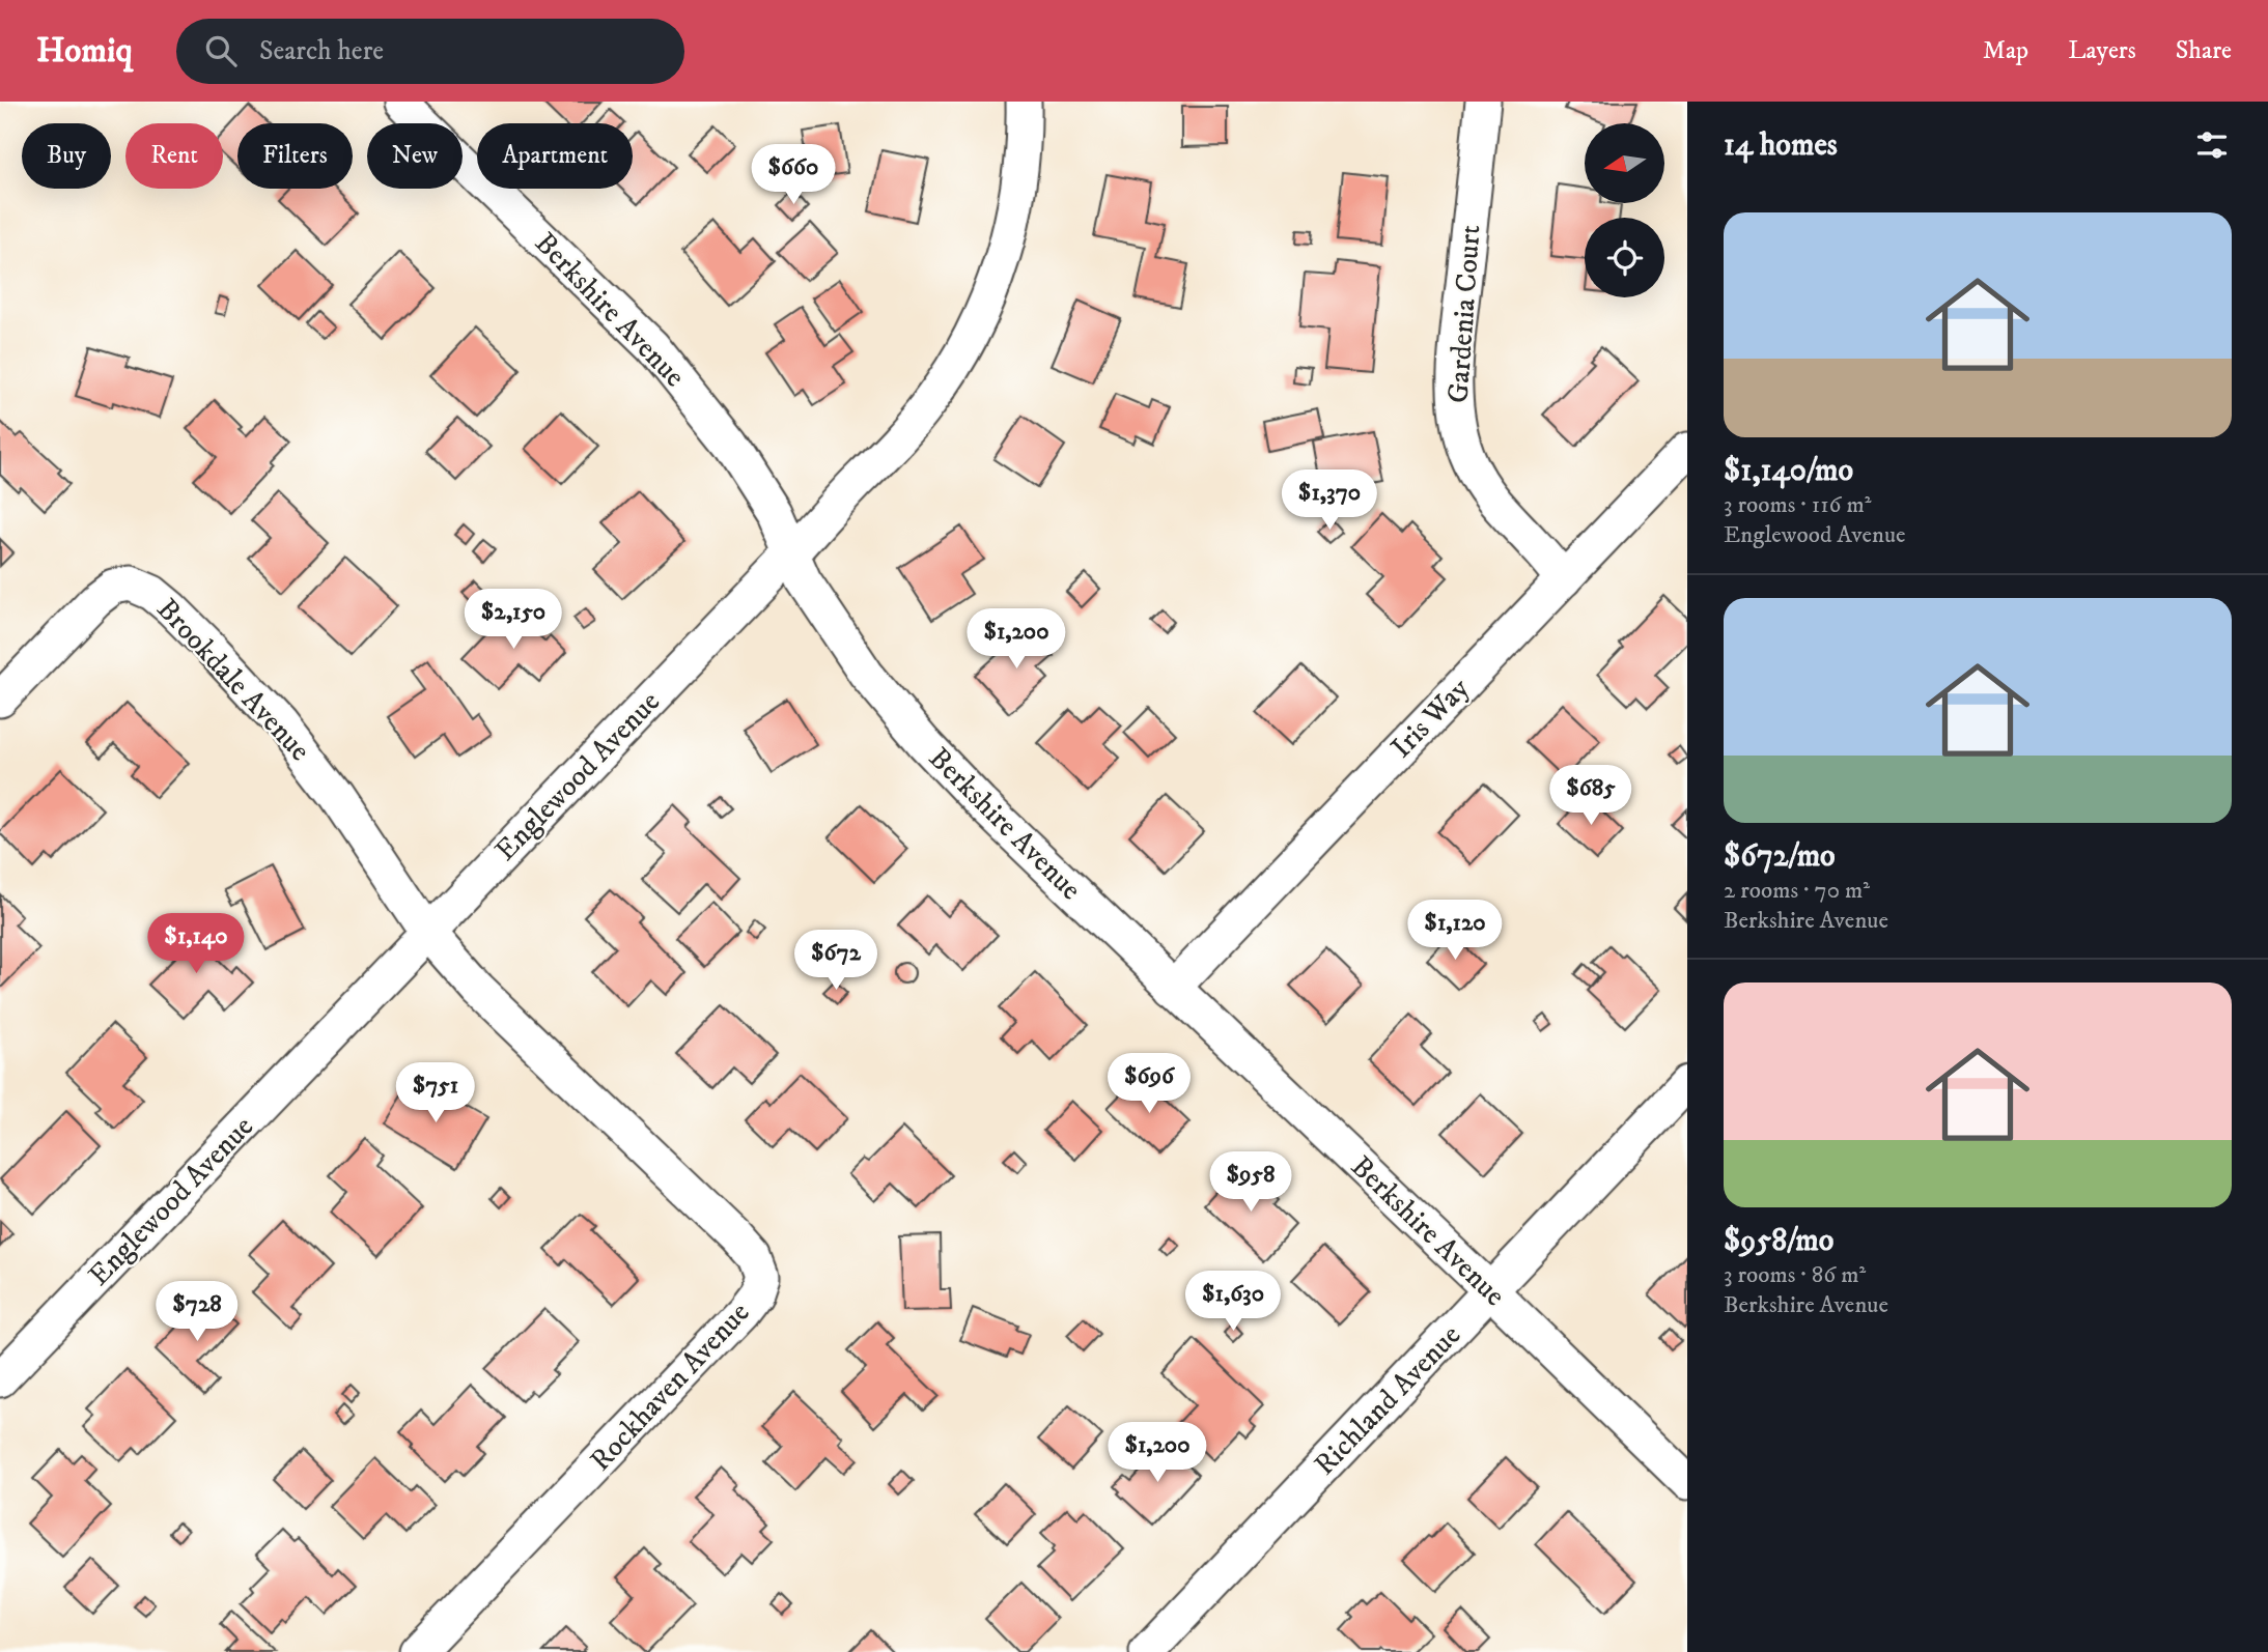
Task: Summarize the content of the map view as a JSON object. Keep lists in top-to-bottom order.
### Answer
{
  "streets": {
    "street": [
      "Berkshire Avenue",
      "Gardenia Court",
      "Brookdale Avenue",
      "Iris Way",
      "Englewood Avenue",
      "Rockhaven Avenue",
      "Richland Avenue"
    ]
  },
  "crossings": [
    ["Berkshire Avenue", "Iris Way"],
    ["Berkshire Avenue", "Englewood Avenue"],
    ["Berkshire Avenue", "Richland Avenue"],
    ["Gardenia Court", "Iris Way"],
    ["Brookdale Avenue", "Englewood Avenue"],
    ["Brookdale Avenue", "Rockhaven Avenue"],
    ["Englewood Avenue", "Rockhaven Avenue"]
  ],
  "north": "left",
  "page": {
    "header": "Homiq",
    "search": "Search here",
    "nav": ["Map", "Layers", "Share"],
    "heading": "14 homes",
    "chip": [
      "Buy",
      "Rent",
      "Filters",
      "New",
      "Apartment"
    ],
    "price": [
      "$660",
      "$1,370",
      "$2,150",
      "$1,200",
      "$685",
      "$1,120",
      "$1,140",
      "$672",
      "$696",
      "$751",
      "$958",
      "$1,630",
      "$728",
      "$1,200"
    ],
    "list": [
      {
        "name": "$1,140/mo",
        "note": "3 rooms · 116 m² · Englewood Avenue"
      },
      {
        "name": "$672/mo",
        "note": "2 rooms · 70 m² · Berkshire Avenue"
      },
      {
        "name": "$958/mo",
        "note": "3 rooms · 86 m² · Berkshire Avenue"
      }
    ]
  }
}
